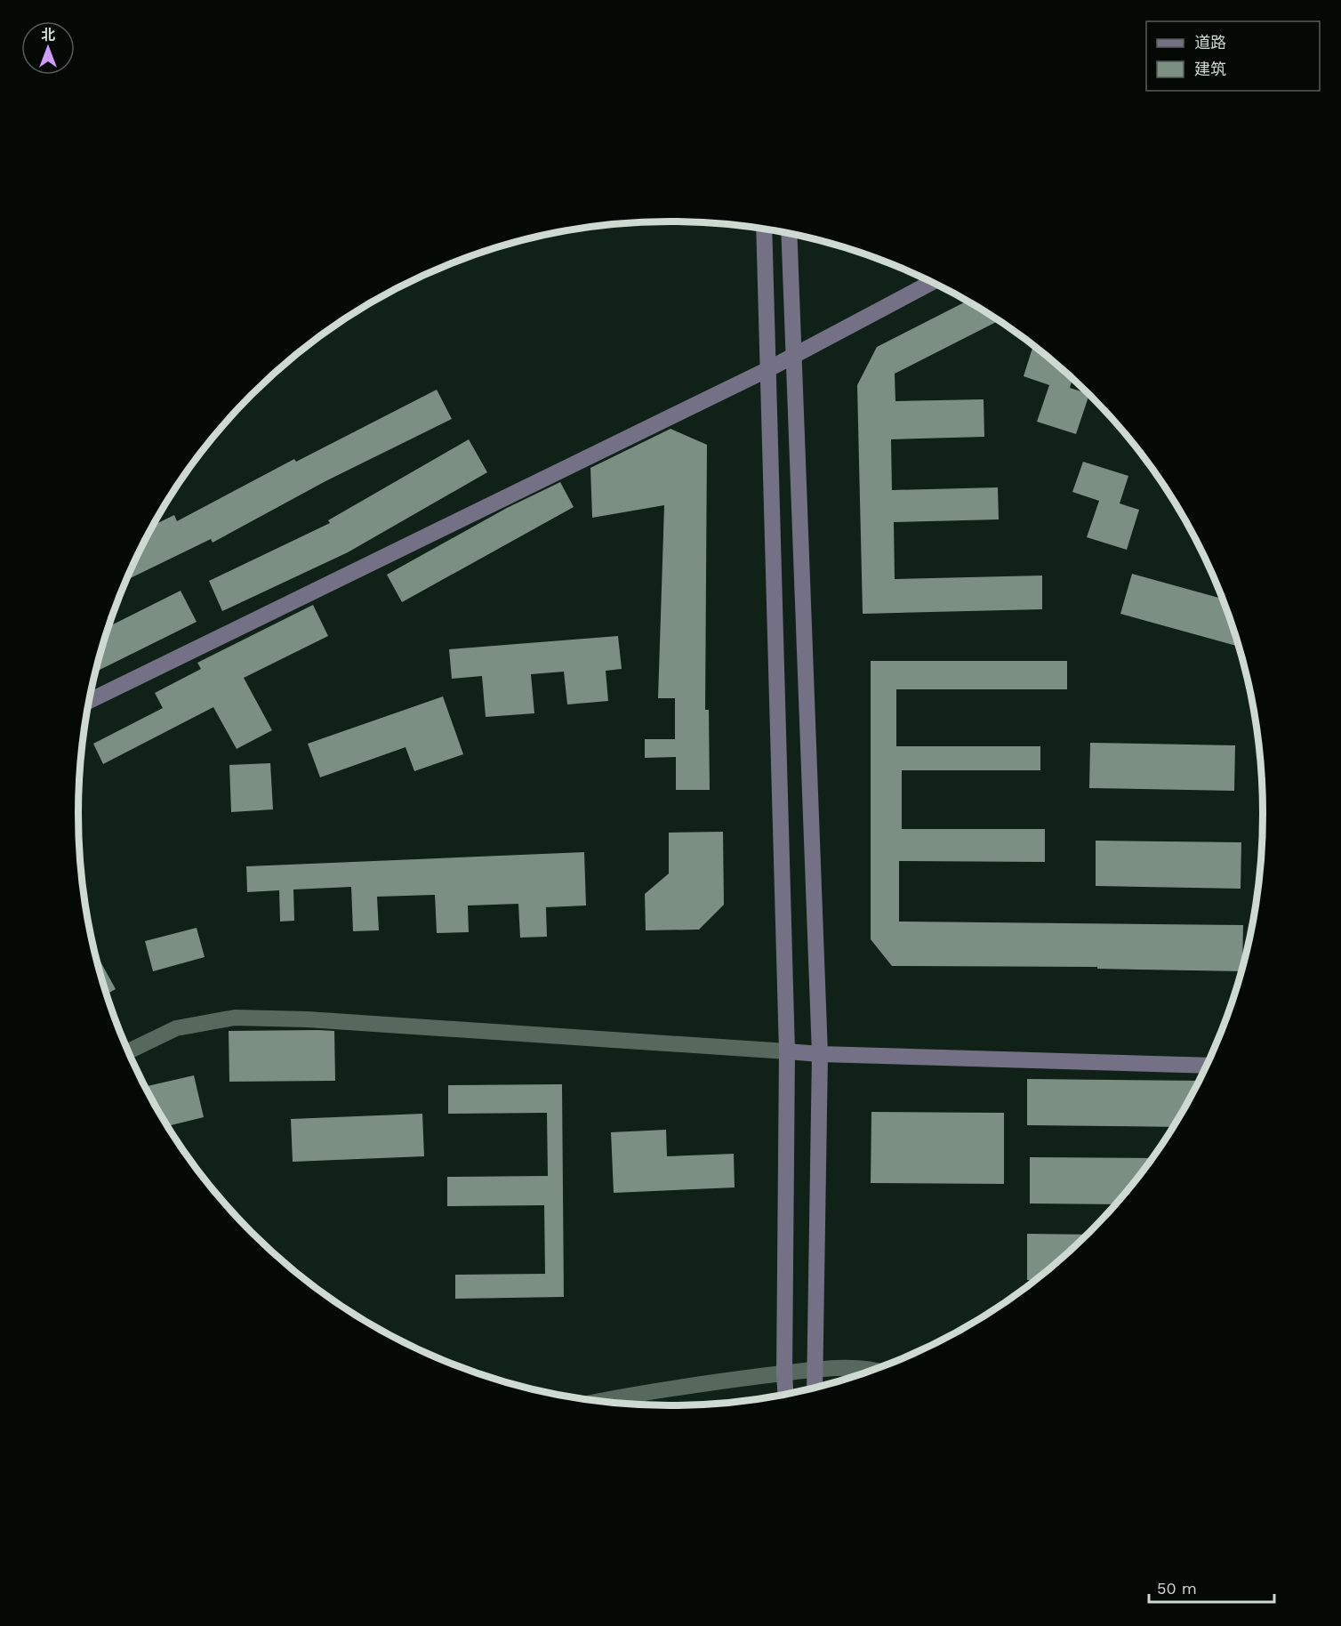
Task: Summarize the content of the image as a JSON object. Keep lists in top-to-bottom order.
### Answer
{
  "legend": ["道路", "建筑"],
  "scale_bar": "50 m",
  "north": "top"
}
